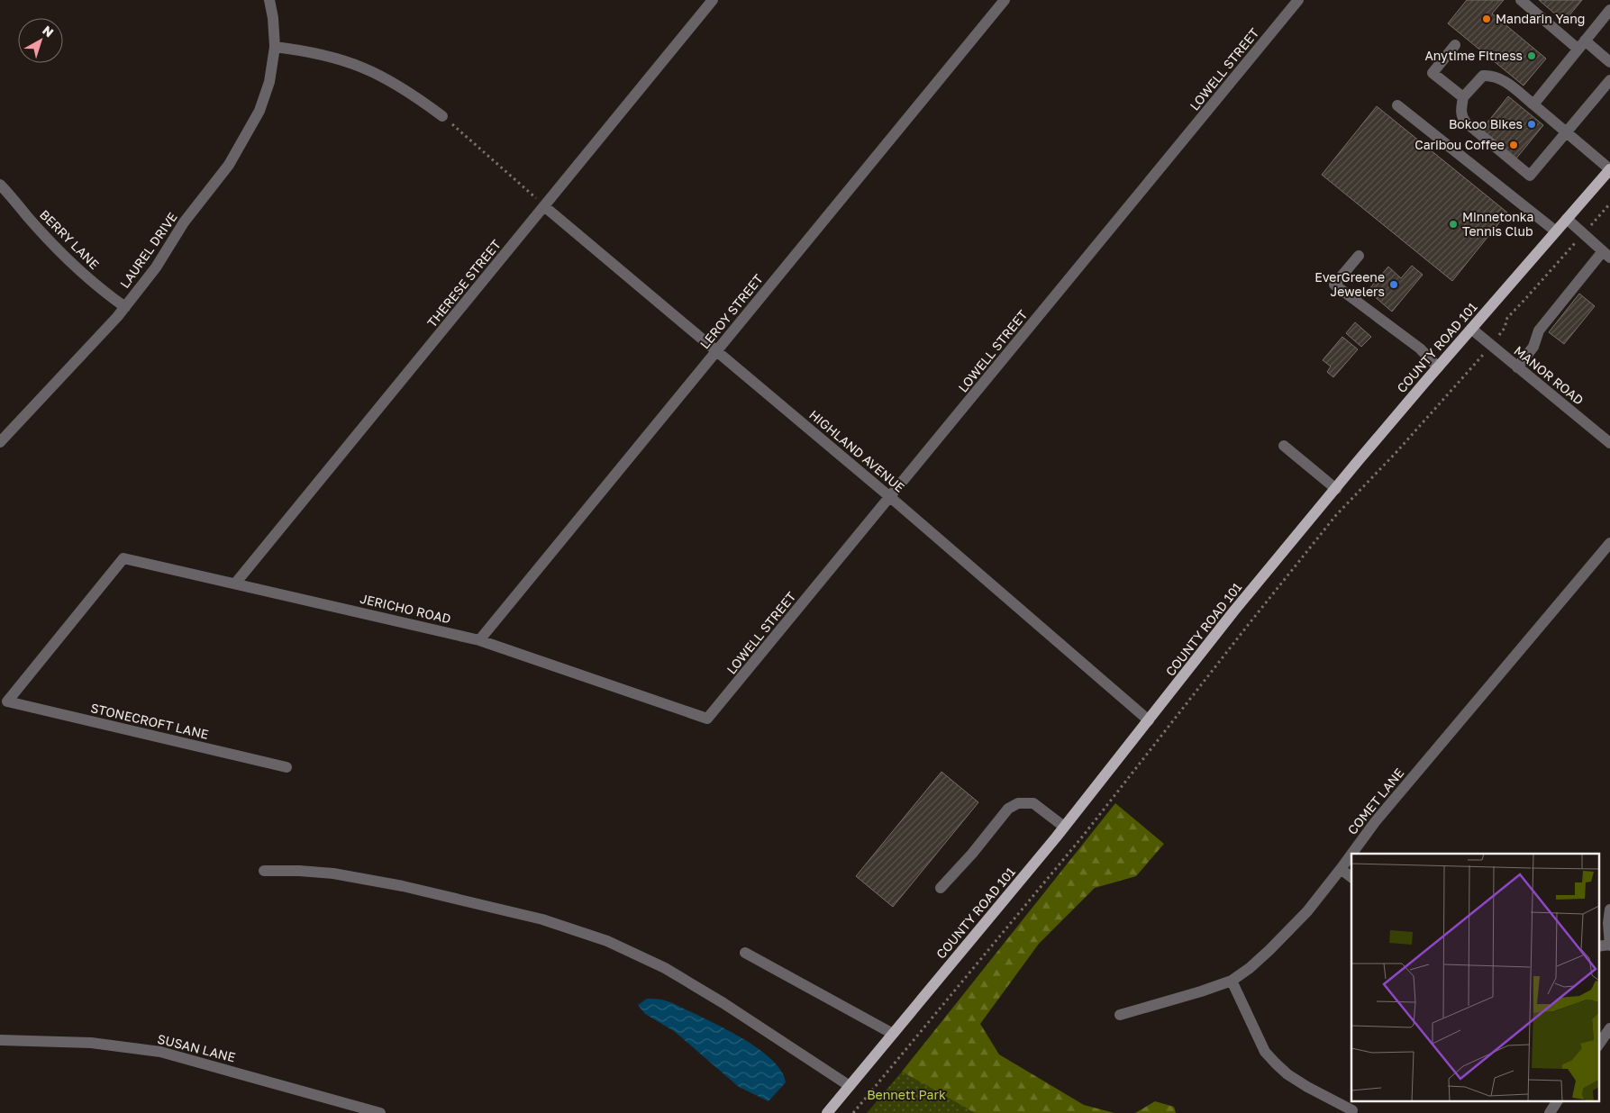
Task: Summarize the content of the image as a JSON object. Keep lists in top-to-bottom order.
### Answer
{
  "streets": {
    "main road": ["COUNTY ROAD 101"],
    "street": [
      "LOWELL STREET",
      "BERRY LANE",
      "LAUREL DRIVE",
      "THERESE STREET",
      "LEROY STREET",
      "MANOR ROAD",
      "HIGHLAND AVENUE",
      "JERICHO ROAD",
      "STONECROFT LANE",
      "COMET LANE",
      "SUSAN LANE"
    ]
  },
  "crossings": [
    ["LOWELL STREET", "HIGHLAND AVENUE"],
    ["LOWELL STREET", "JERICHO ROAD"],
    ["BERRY LANE", "LAUREL DRIVE"],
    ["THERESE STREET", "HIGHLAND AVENUE"],
    ["THERESE STREET", "JERICHO ROAD"],
    ["LEROY STREET", "HIGHLAND AVENUE"],
    ["LEROY STREET", "JERICHO ROAD"],
    ["COUNTY ROAD 101", "MANOR ROAD"],
    ["COUNTY ROAD 101", "HIGHLAND AVENUE"],
    ["JERICHO ROAD", "STONECROFT LANE"]
  ],
  "parks": ["Bennett Park"],
  "places": [
    "Mandarin Yang",
    "Anytime Fitness",
    "Bokoo Bikes",
    "Caribou Coffee",
    "Minnetonka Tennis Club",
    "EverGreene Jewelers"
  ],
  "north": "top right"
}
